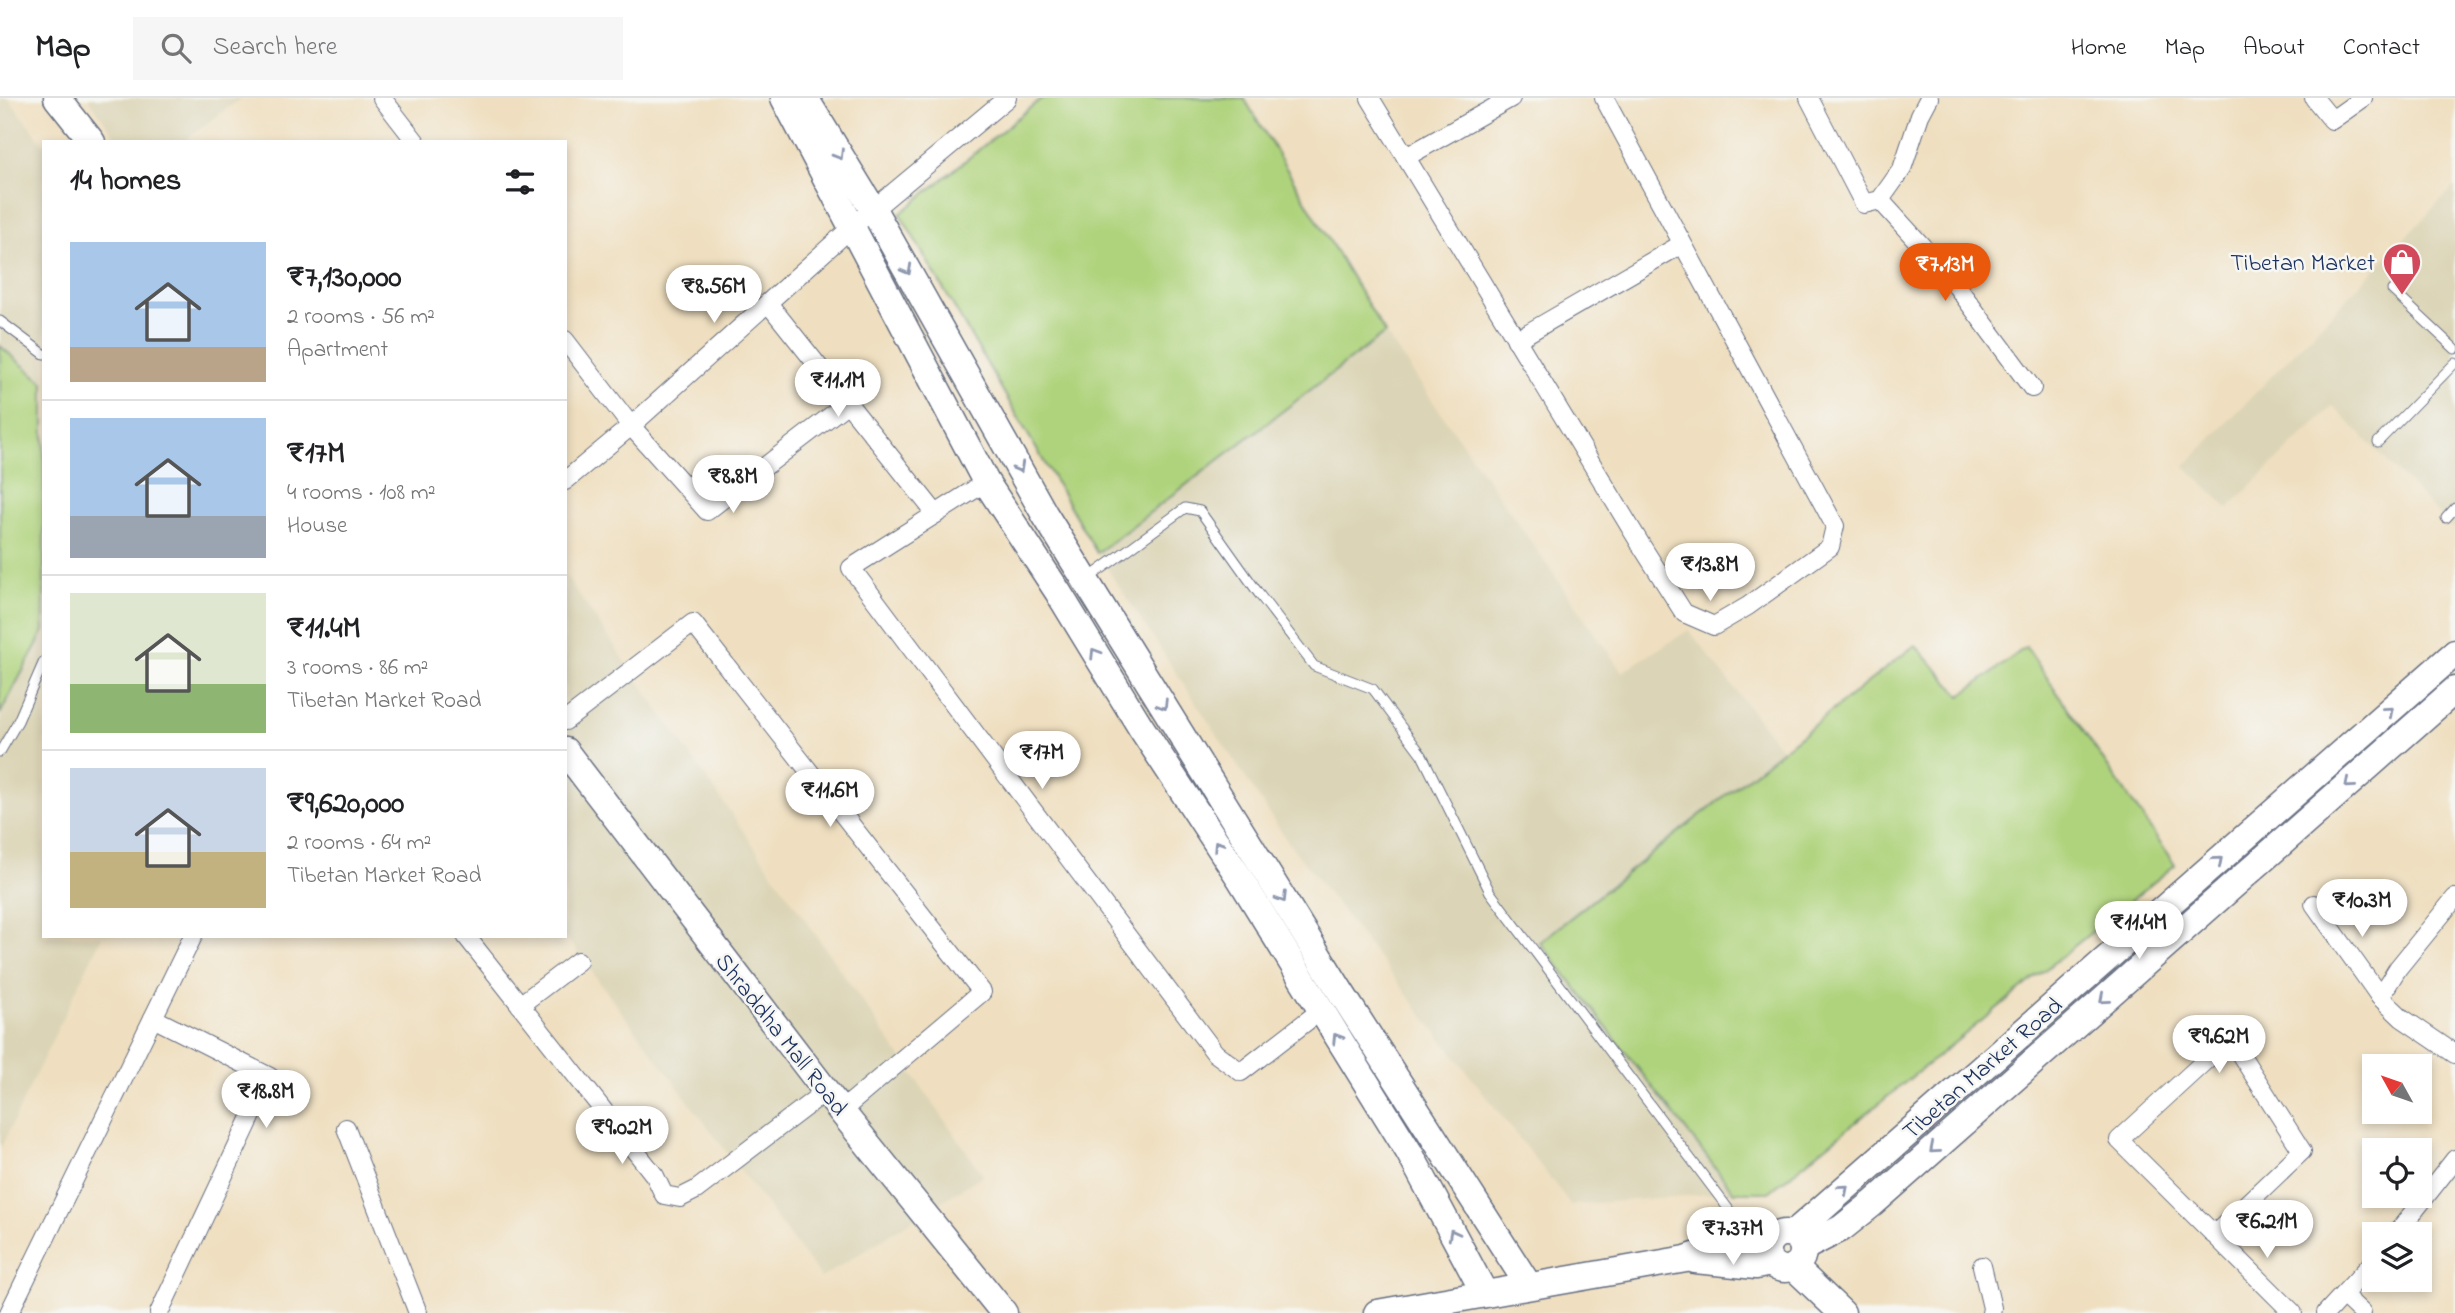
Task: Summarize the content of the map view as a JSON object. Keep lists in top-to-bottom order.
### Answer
{
  "streets": {
    "street": ["Shraddha Mall Road", "Tibetan Market Road"]
  },
  "places": {
    "shop": ["Tibetan Market"]
  },
  "north": "top left",
  "page": {
    "header": "Map",
    "search": "Search here",
    "nav": [
      "Home",
      "Map",
      "About",
      "Contact"
    ],
    "heading": "14 homes",
    "list": [
      {
        "name": "₹7,130,000",
        "note": "2 rooms · 56 m² · Apartment"
      },
      {
        "name": "₹17M",
        "note": "4 rooms · 108 m² · House"
      },
      {
        "name": "₹11.4M",
        "note": "3 rooms · 86 m² · Tibetan Market Road"
      },
      {
        "name": "₹9,620,000",
        "note": "2 rooms · 64 m² · Tibetan Market Road"
      }
    ],
    "price": [
      "₹7.13M",
      "₹8.56M",
      "₹11.1M",
      "₹8.8M",
      "₹13.8M",
      "₹17M",
      "₹11.6M",
      "₹10.3M",
      "₹11.4M",
      "₹9.62M",
      "₹18.8M",
      "₹9.02M",
      "₹6.21M",
      "₹7.37M"
    ]
  }
}
